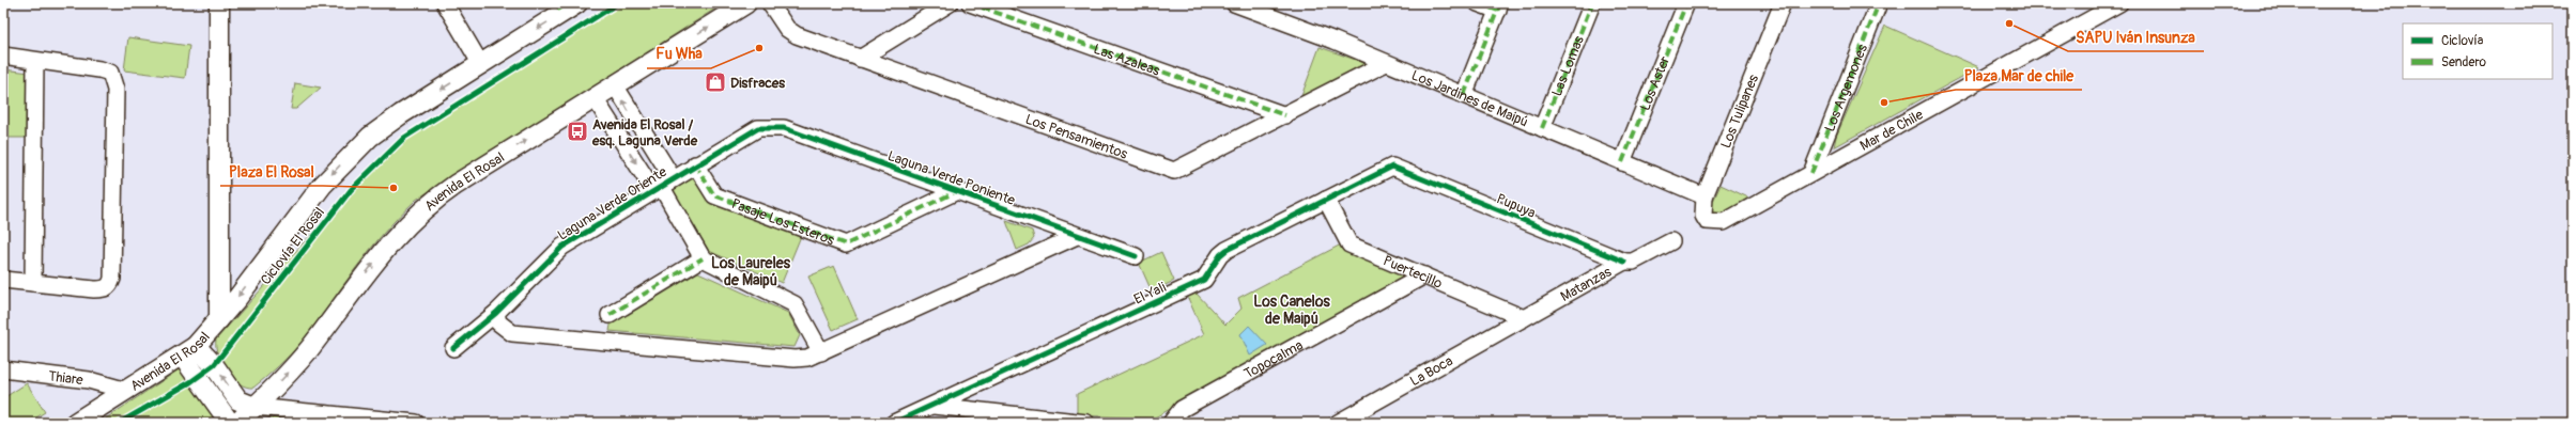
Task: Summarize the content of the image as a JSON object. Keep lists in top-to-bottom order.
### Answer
{
  "streets": {
    "street": [
      "Las Azaleas",
      "Las Lomas",
      "Los Aster",
      "Los Argemones",
      "Los Jardines de Maipú",
      "Los Tulipanes",
      "Mar de Chile",
      "Los Pensamientos",
      "Laguna Verde Poniente",
      "Avenida El Rosal",
      "Laguna Verde Oriente",
      "Pupuya",
      "Pasaje Los Esteros",
      "Puertecillo",
      "Matanzas",
      "El Yali",
      "Topocalma",
      "La Boca",
      "Thiare"
    ],
    "cycle path": ["Ciclovía El Rosal"]
  },
  "crossings": [
    ["Las Azaleas", "Los Pensamientos"],
    ["Las Lomas", "Los Jardines de Maipú"],
    ["Los Aster", "Los Jardines de Maipú"],
    ["Los Argemones", "Mar de Chile"],
    ["Los Jardines de Maipú", "Los Tulipanes"],
    ["Los Jardines de Maipú", "Los Pensamientos"],
    ["Los Tulipanes", "Mar de Chile"],
    ["Laguna Verde Poniente", "Laguna Verde Oriente"],
    ["Laguna Verde Poniente", "Pasaje Los Esteros"],
    ["Avenida El Rosal", "Thiare"],
    ["Laguna Verde Oriente", "Pasaje Los Esteros"],
    ["Pupuya", "Matanzas"],
    ["Pupuya", "El Yali"],
    ["Puertecillo", "Matanzas"],
    ["Puertecillo", "El Yali"],
    ["Puertecillo", "Topocalma"],
    ["Puertecillo", "La Boca"],
    ["Matanzas", "La Boca"]
  ],
  "districts": ["Los Laureles de Maipú", "Los Canelos de Maipú"],
  "places": {
    "other": [
      "SAPU Iván Insunza",
      "Fu Wha",
      "Plaza Mar de chile",
      "Plaza El Rosal"
    ],
    "shop": ["Disfraces"],
    "bus stop": ["Avenida El Rosal / esq. Laguna Verde"]
  },
  "legend": ["Ciclovía", "Sendero"]
}
